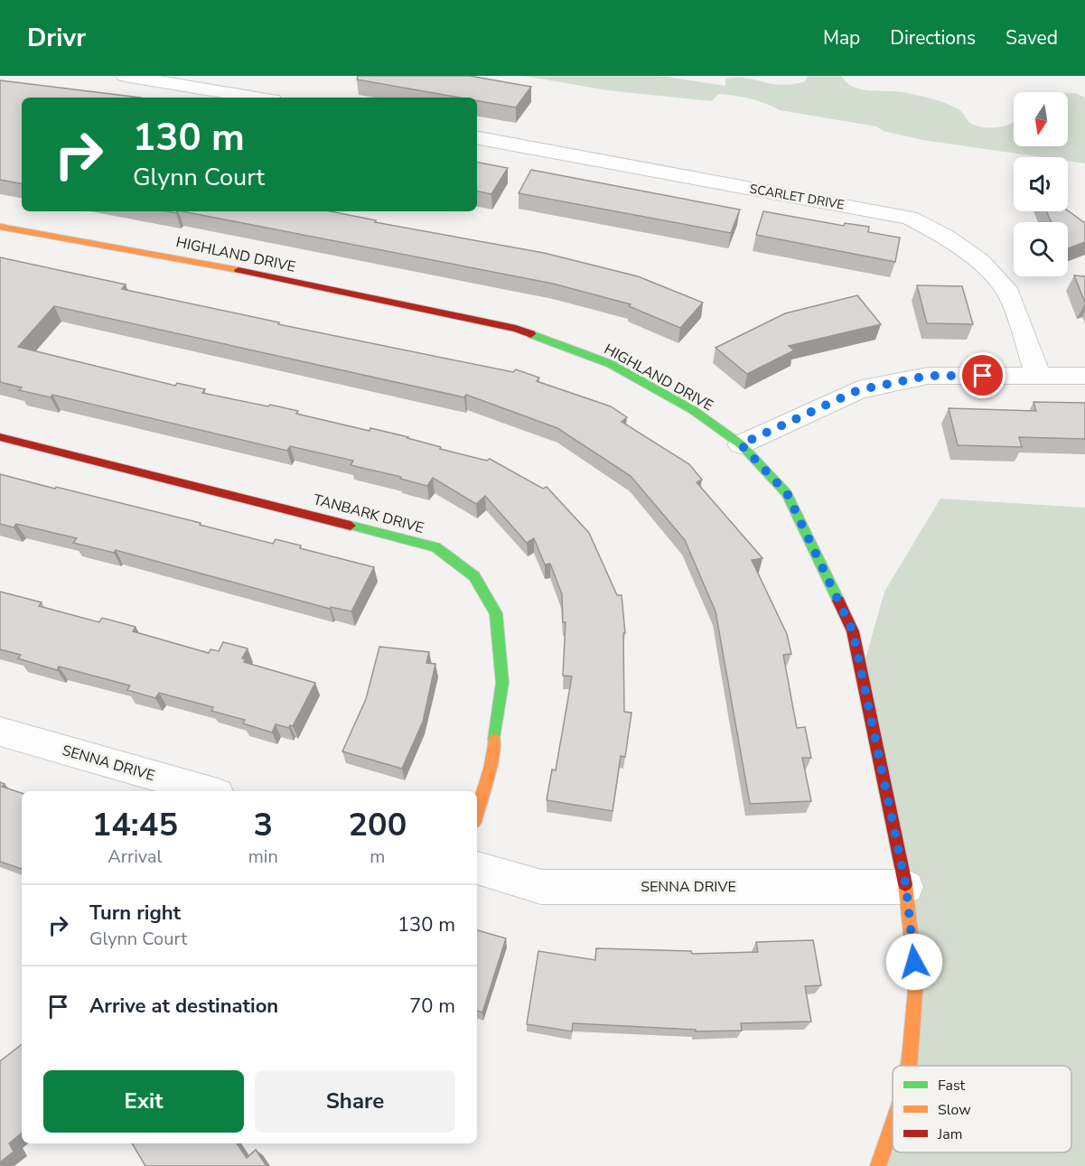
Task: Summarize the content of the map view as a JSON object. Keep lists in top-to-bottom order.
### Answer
{
  "streets": {
    "street": [
      "SCARLET DRIVE",
      "HIGHLAND DRIVE",
      "TANBARK DRIVE",
      "SENNA DRIVE"
    ]
  },
  "crossings": [
    ["HIGHLAND DRIVE", "SENNA DRIVE"]
  ],
  "legend": ["Fast", "Slow", "Jam"],
  "north": "bottom",
  "page": {
    "header": "Drivr",
    "nav": ["Map", "Directions", "Saved"],
    "turn": ["130 m", "Glynn Court"],
    "eta": [
      "14:45",
      "Arrival",
      "3",
      "min",
      "200",
      "m"
    ],
    "list": [
      {
        "name": "Turn right",
        "note": "Glynn Court",
        "value": "130 m"
      },
      {
        "name": "Arrive at destination",
        "value": "70 m"
      }
    ],
    "buttons": ["Exit", "Share"]
  }
}
